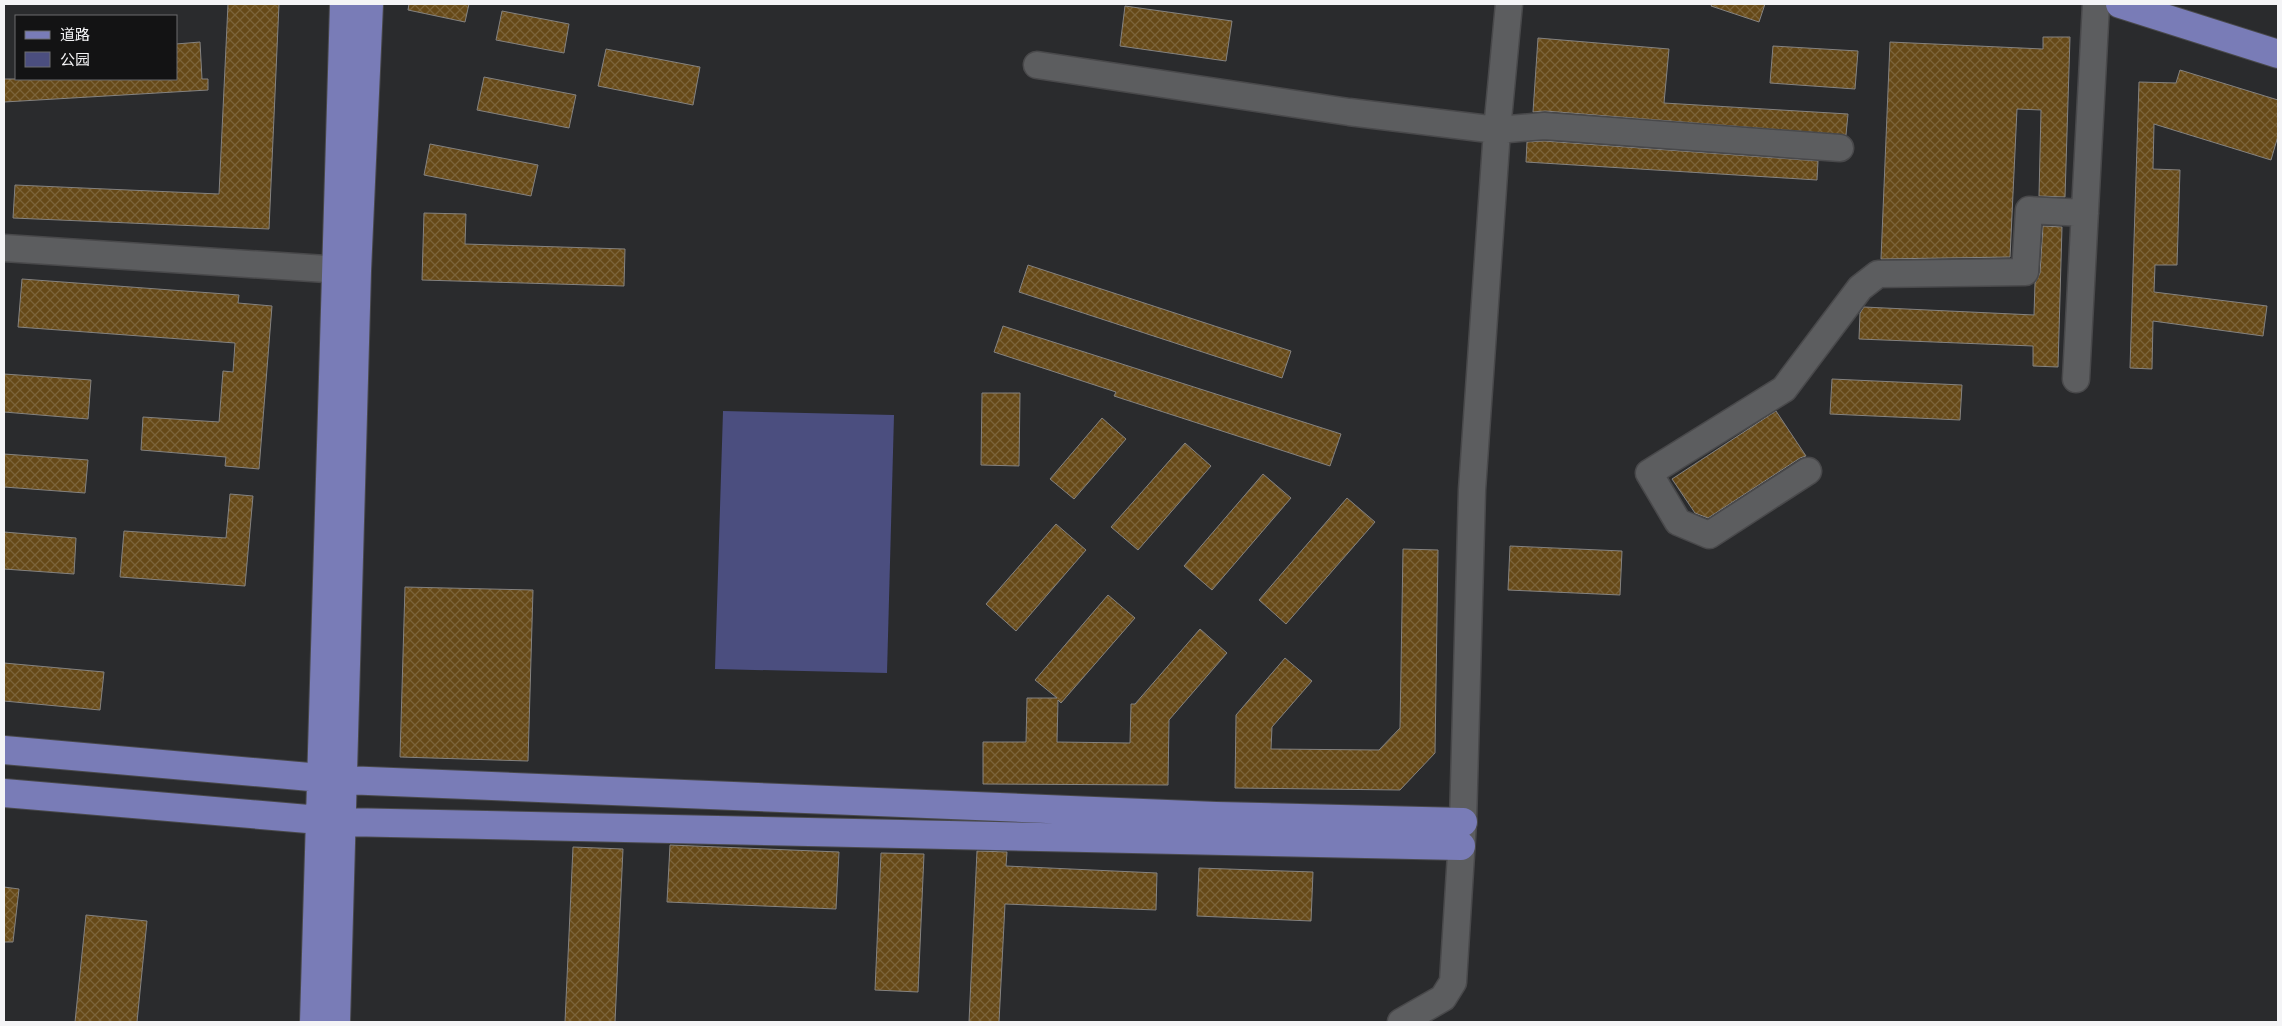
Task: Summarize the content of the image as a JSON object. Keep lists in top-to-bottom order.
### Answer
{
  "legend": ["道路", "公园"]
}
